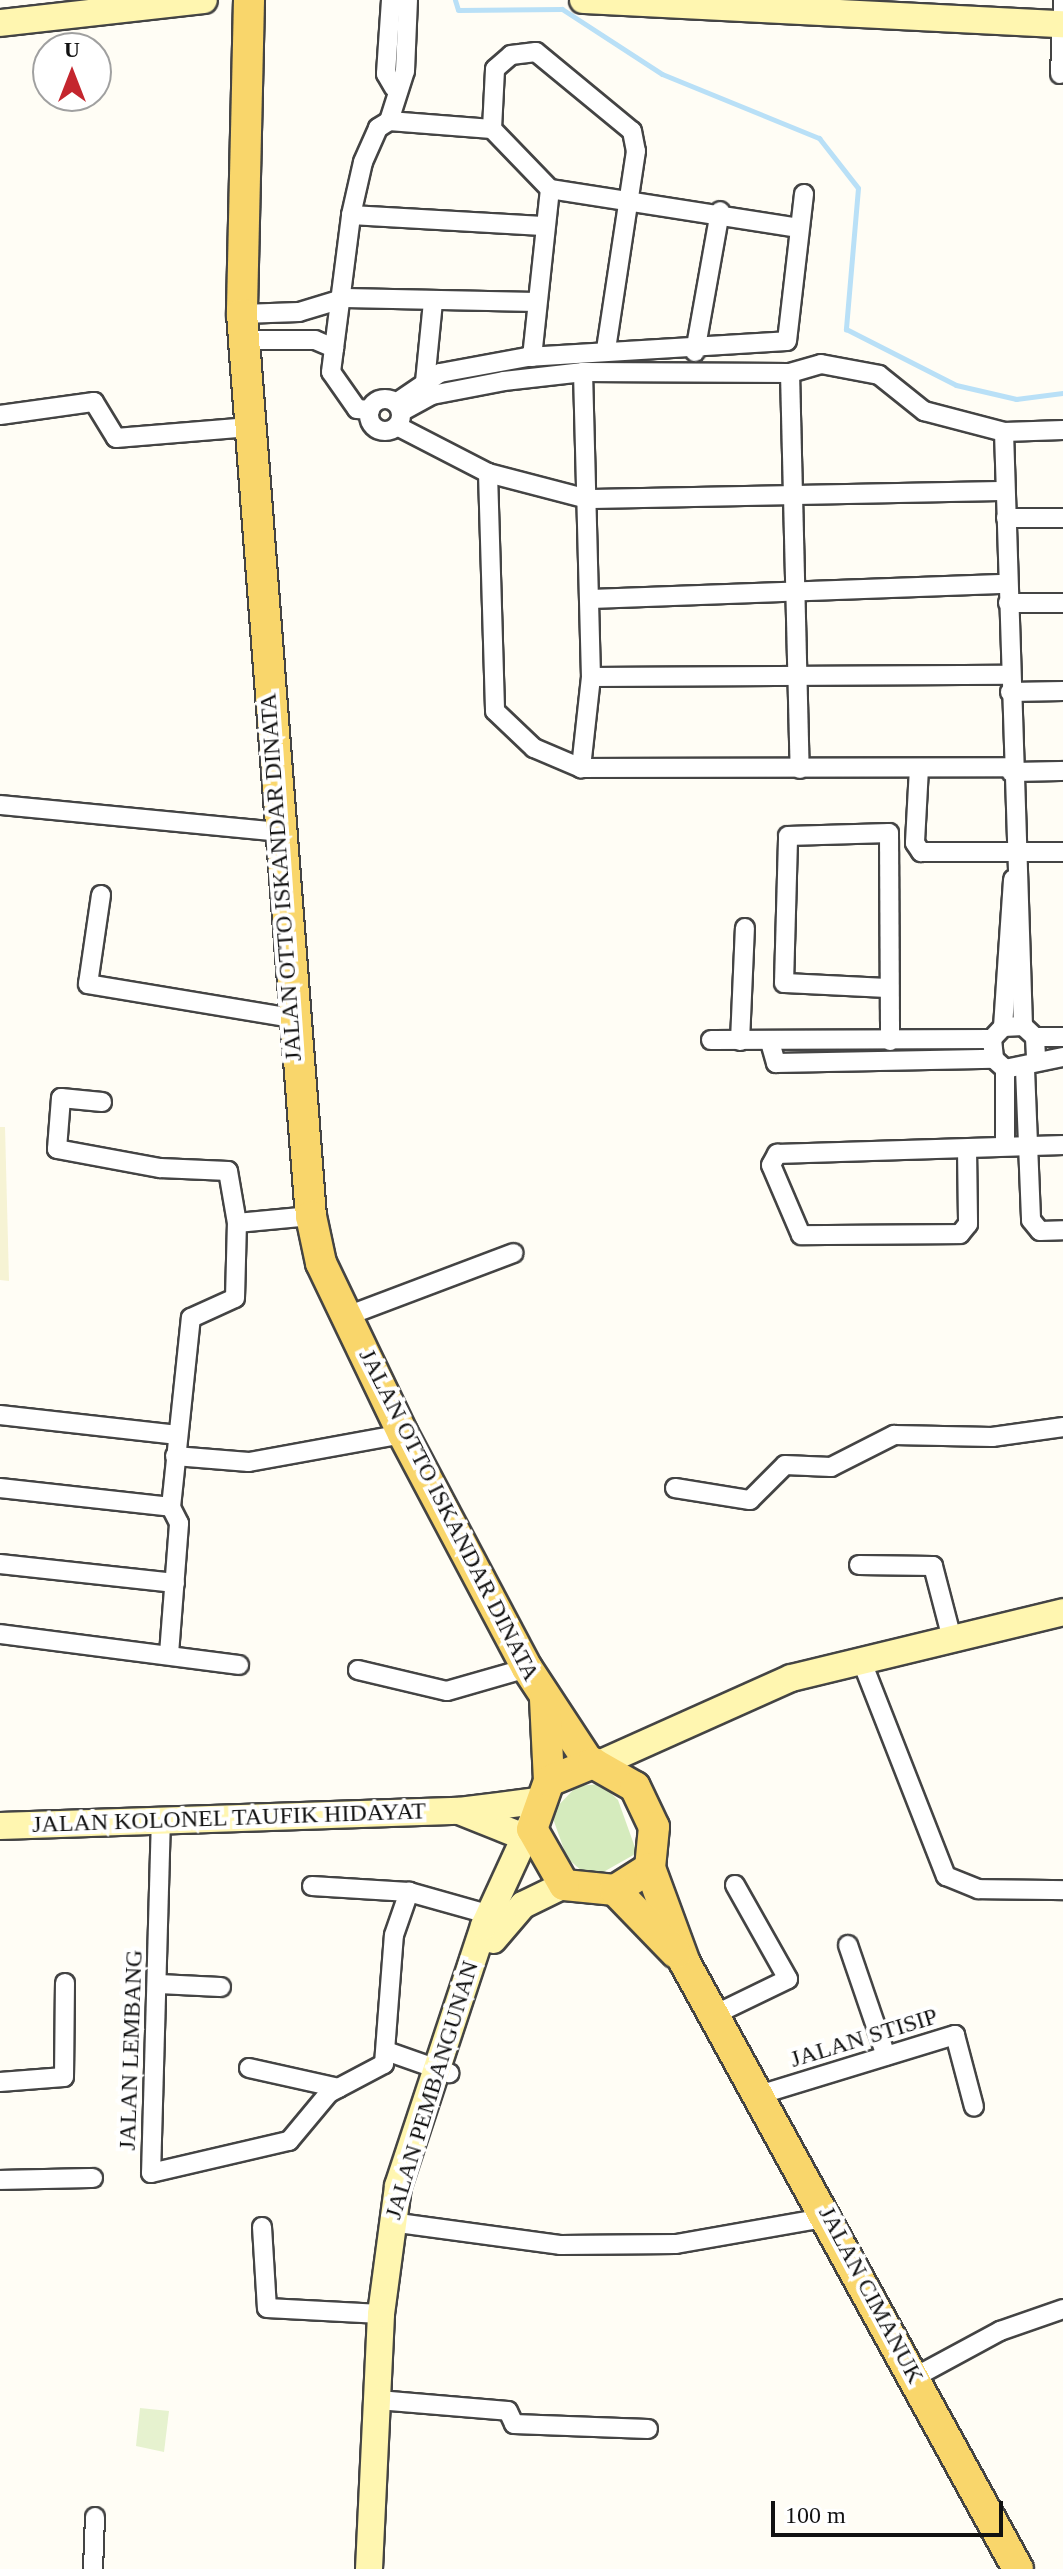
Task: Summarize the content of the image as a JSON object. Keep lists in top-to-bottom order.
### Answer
{
  "streets": {
    "main road": [
      "JALAN OTTO ISKANDAR DINATA",
      "JALAN KOLONEL TAUFIK HIDAYAT",
      "JALAN PEMBANGUNAN",
      "JALAN CIMANUK"
    ],
    "street": ["JALAN STISIP", "JALAN LEMBANG"]
  },
  "crossings": [
    ["JALAN OTTO ISKANDAR DINATA", "JALAN KOLONEL TAUFIK HIDAYAT"],
    ["JALAN OTTO ISKANDAR DINATA", "JALAN PEMBANGUNAN"],
    ["JALAN KOLONEL TAUFIK HIDAYAT", "JALAN LEMBANG"],
    ["JALAN KOLONEL TAUFIK HIDAYAT", "JALAN PEMBANGUNAN"],
    ["JALAN STISIP", "JALAN CIMANUK"]
  ],
  "scale_bar": "100 m",
  "north": "top"
}
